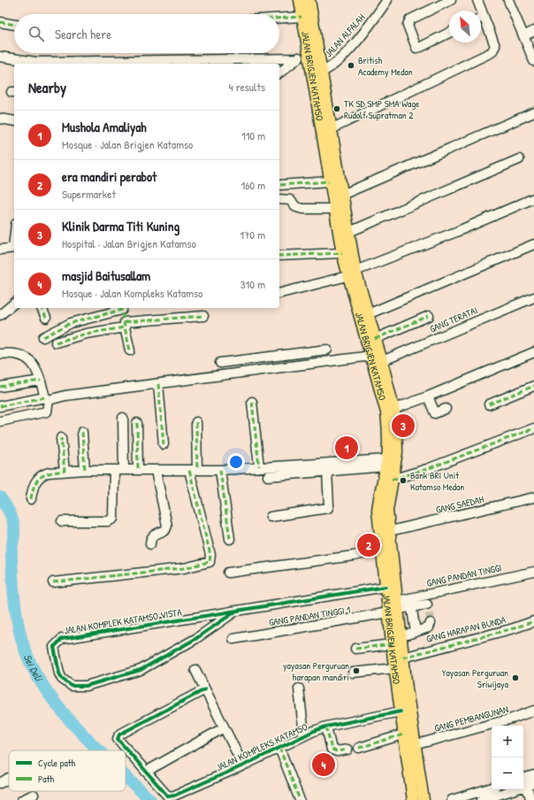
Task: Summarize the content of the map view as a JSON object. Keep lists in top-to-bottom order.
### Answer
{
  "streets": {
    "main road": ["JALAN BRIGJEN KATAMSO"],
    "street": [
      "JALAN ALFALAH",
      "GANG TERATAI",
      "GANG SAEDAH",
      "GANG PANDAN TINGGI",
      "GANG PANDAN TINGGI 1",
      "JALAN KOMPLEK KATAMSO VISTA",
      "GANG HARAPAN BUNDA",
      "GANG PEMBANGUNAN",
      "JALAN KOMPLEKS KATAMSO"
    ]
  },
  "crossings": [
    ["JALAN ALFALAH", "JALAN BRIGJEN KATAMSO"],
    ["JALAN BRIGJEN KATAMSO", "GANG TERATAI"],
    ["JALAN BRIGJEN KATAMSO", "GANG SAEDAH"],
    ["JALAN BRIGJEN KATAMSO", "GANG PANDAN TINGGI"],
    ["JALAN BRIGJEN KATAMSO", "GANG PANDAN TINGGI 1"],
    ["JALAN BRIGJEN KATAMSO", "JALAN KOMPLEK KATAMSO VISTA"],
    ["JALAN BRIGJEN KATAMSO", "GANG HARAPAN BUNDA"],
    ["JALAN BRIGJEN KATAMSO", "GANG PEMBANGUNAN"],
    ["JALAN BRIGJEN KATAMSO", "JALAN KOMPLEKS KATAMSO"],
    ["GANG PANDAN TINGGI", "GANG PANDAN TINGGI 1"]
  ],
  "water": ["Sei Deli"],
  "places": [
    "British Academy Medan",
    "TK SD SMP SMA Wage Rudolf Supratman 2",
    "Bank BRI Unit Katamso Medan",
    "yayasan Perguruan harapan mandiri",
    "Yayasan Perguruan Sriwijaya"
  ],
  "legend": ["Cycle path", "Path"],
  "north": "top left",
  "page": {
    "search": "Search here",
    "heading": ["Nearby", "4 results"],
    "list": [
      {
        "mark": "1",
        "name": "Mushola Amaliyah",
        "note": "Mosque · Jalan Brigjen Katamso",
        "value": "110 m"
      },
      {
        "mark": "2",
        "name": "era mandiri perabot",
        "note": "Supermarket",
        "value": "160 m"
      },
      {
        "mark": "3",
        "name": "Klinik Darma Titi Kuning",
        "note": "Hospital · Jalan Brigjen Katamso",
        "value": "170 m"
      },
      {
        "mark": "4",
        "name": "masjid Baitusallam",
        "note": "Mosque · Jalan Kompleks Katamso",
        "value": "310 m"
      }
    ],
    "pins": [
      "3",
      "1",
      "2",
      "4"
    ],
    "map_buttons": ["+", "−"]
  }
}
